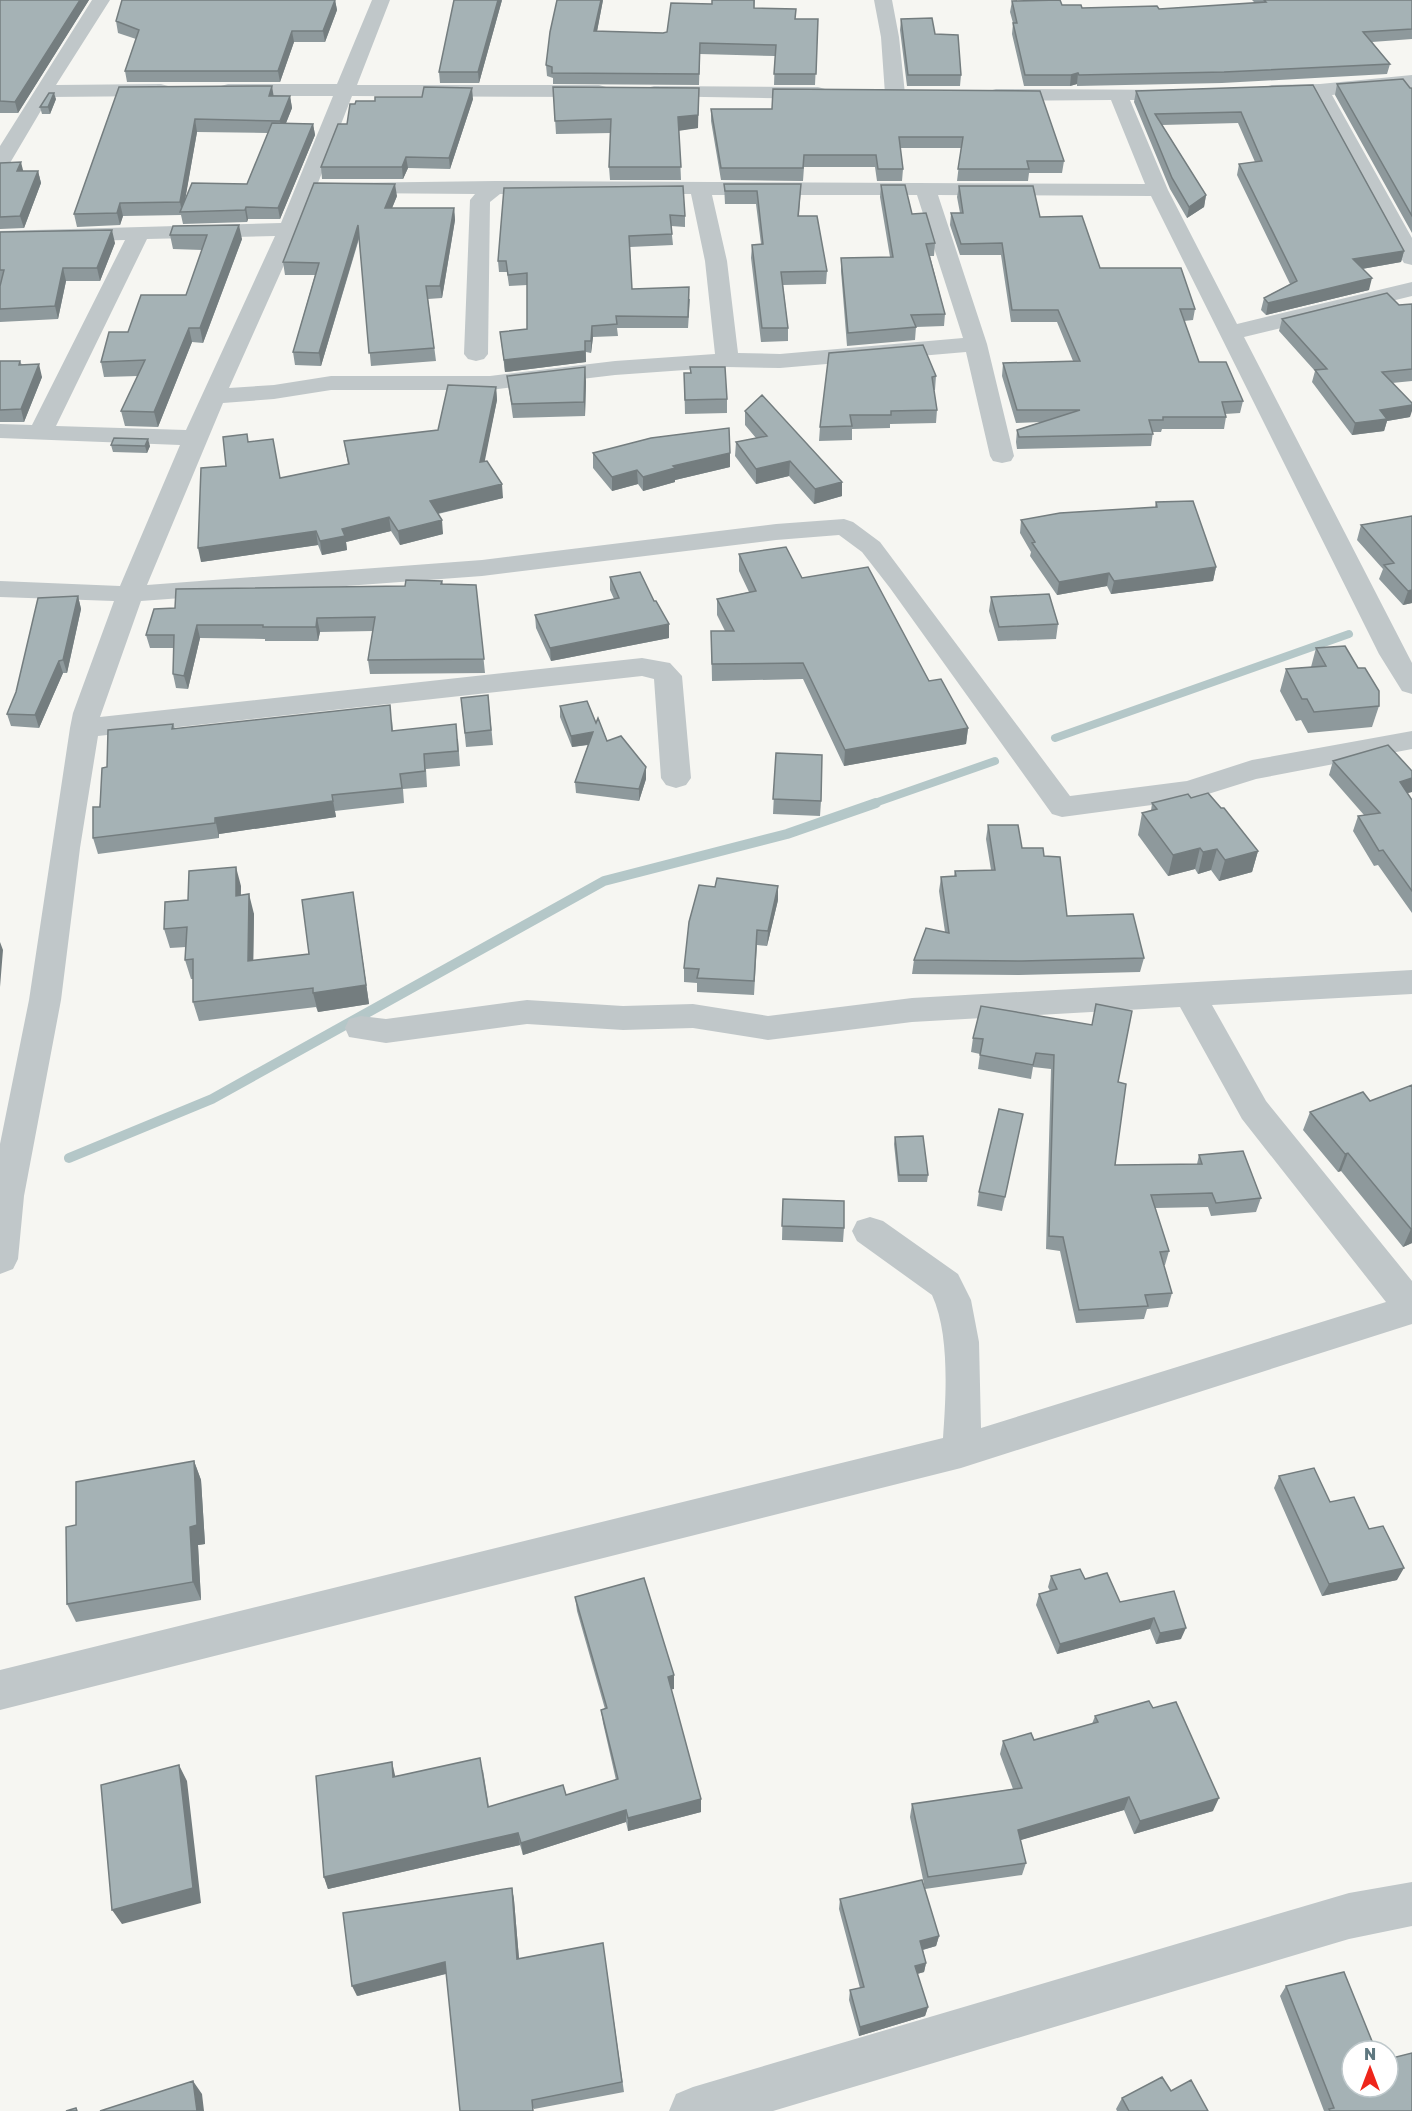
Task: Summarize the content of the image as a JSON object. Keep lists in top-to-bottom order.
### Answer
{
  "north": "top"
}
